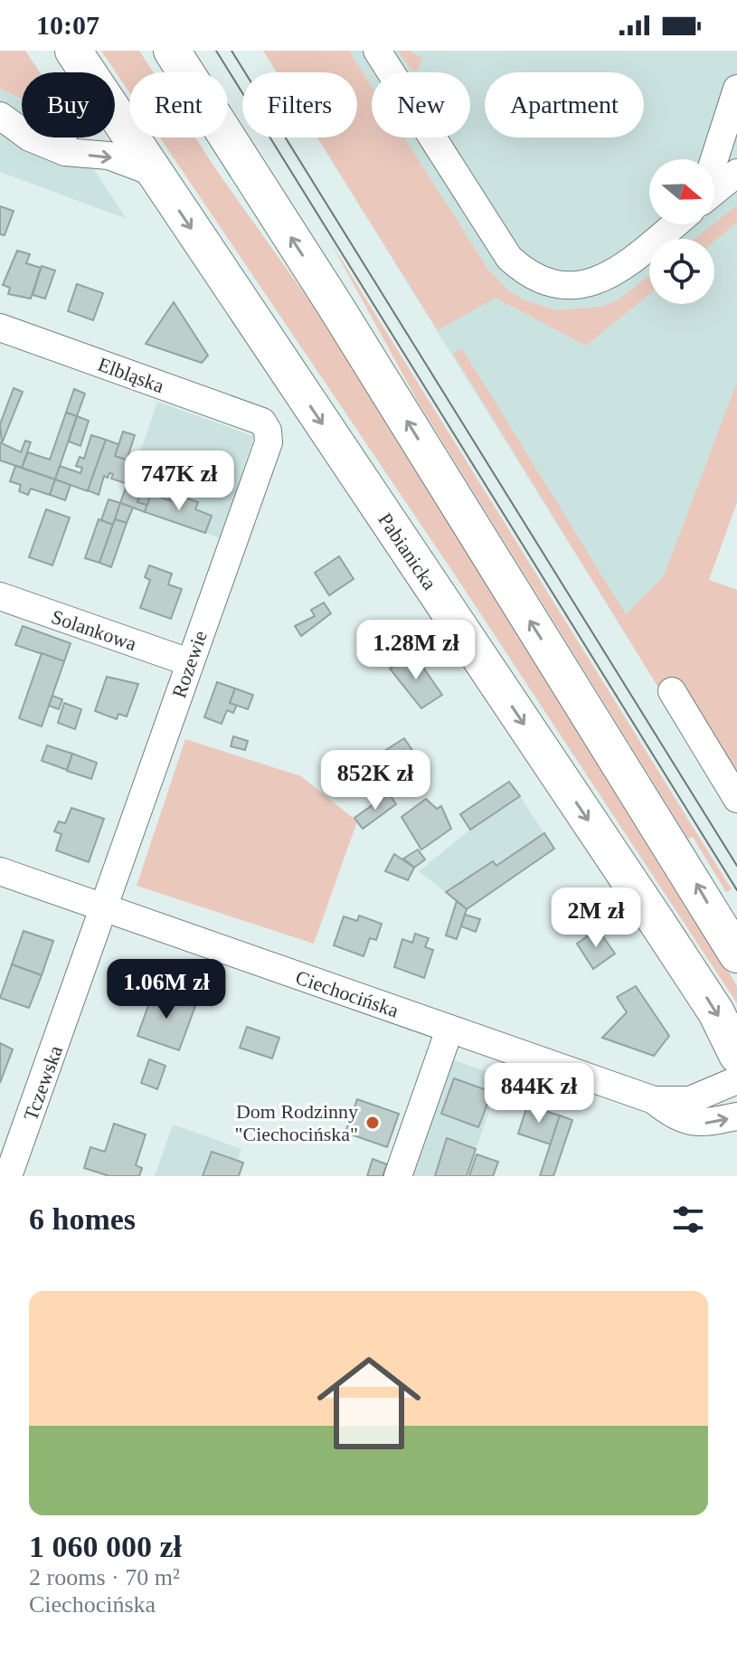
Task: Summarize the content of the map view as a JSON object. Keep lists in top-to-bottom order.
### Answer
{
  "streets": {
    "main road": ["Pabianicka"],
    "street": [
      "Elbląska",
      "Solankowa",
      "Rozewie",
      "Ciechocińska",
      "Tczewska"
    ]
  },
  "crossings": [
    ["Elbląska", "Rozewie"],
    ["Solankowa", "Rozewie"],
    ["Rozewie", "Ciechocińska"],
    ["Rozewie", "Tczewska"],
    ["Ciechocińska", "Tczewska"]
  ],
  "places": ["Dom Rodzinny \"Ciechocińska\""],
  "north": "right",
  "page": {
    "status": "10:07",
    "chip": [
      "Buy",
      "Rent",
      "Filters",
      "New",
      "Apartment"
    ],
    "price": [
      "747K zł",
      "1.28M zł",
      "852K zł",
      "2M zł",
      "1.06M zł",
      "844K zł"
    ],
    "heading": "6 homes",
    "list": [
      {
        "name": "1 060 000 zł",
        "note": "2 rooms · 70 m² · Ciechocińska"
      }
    ]
  }
}
